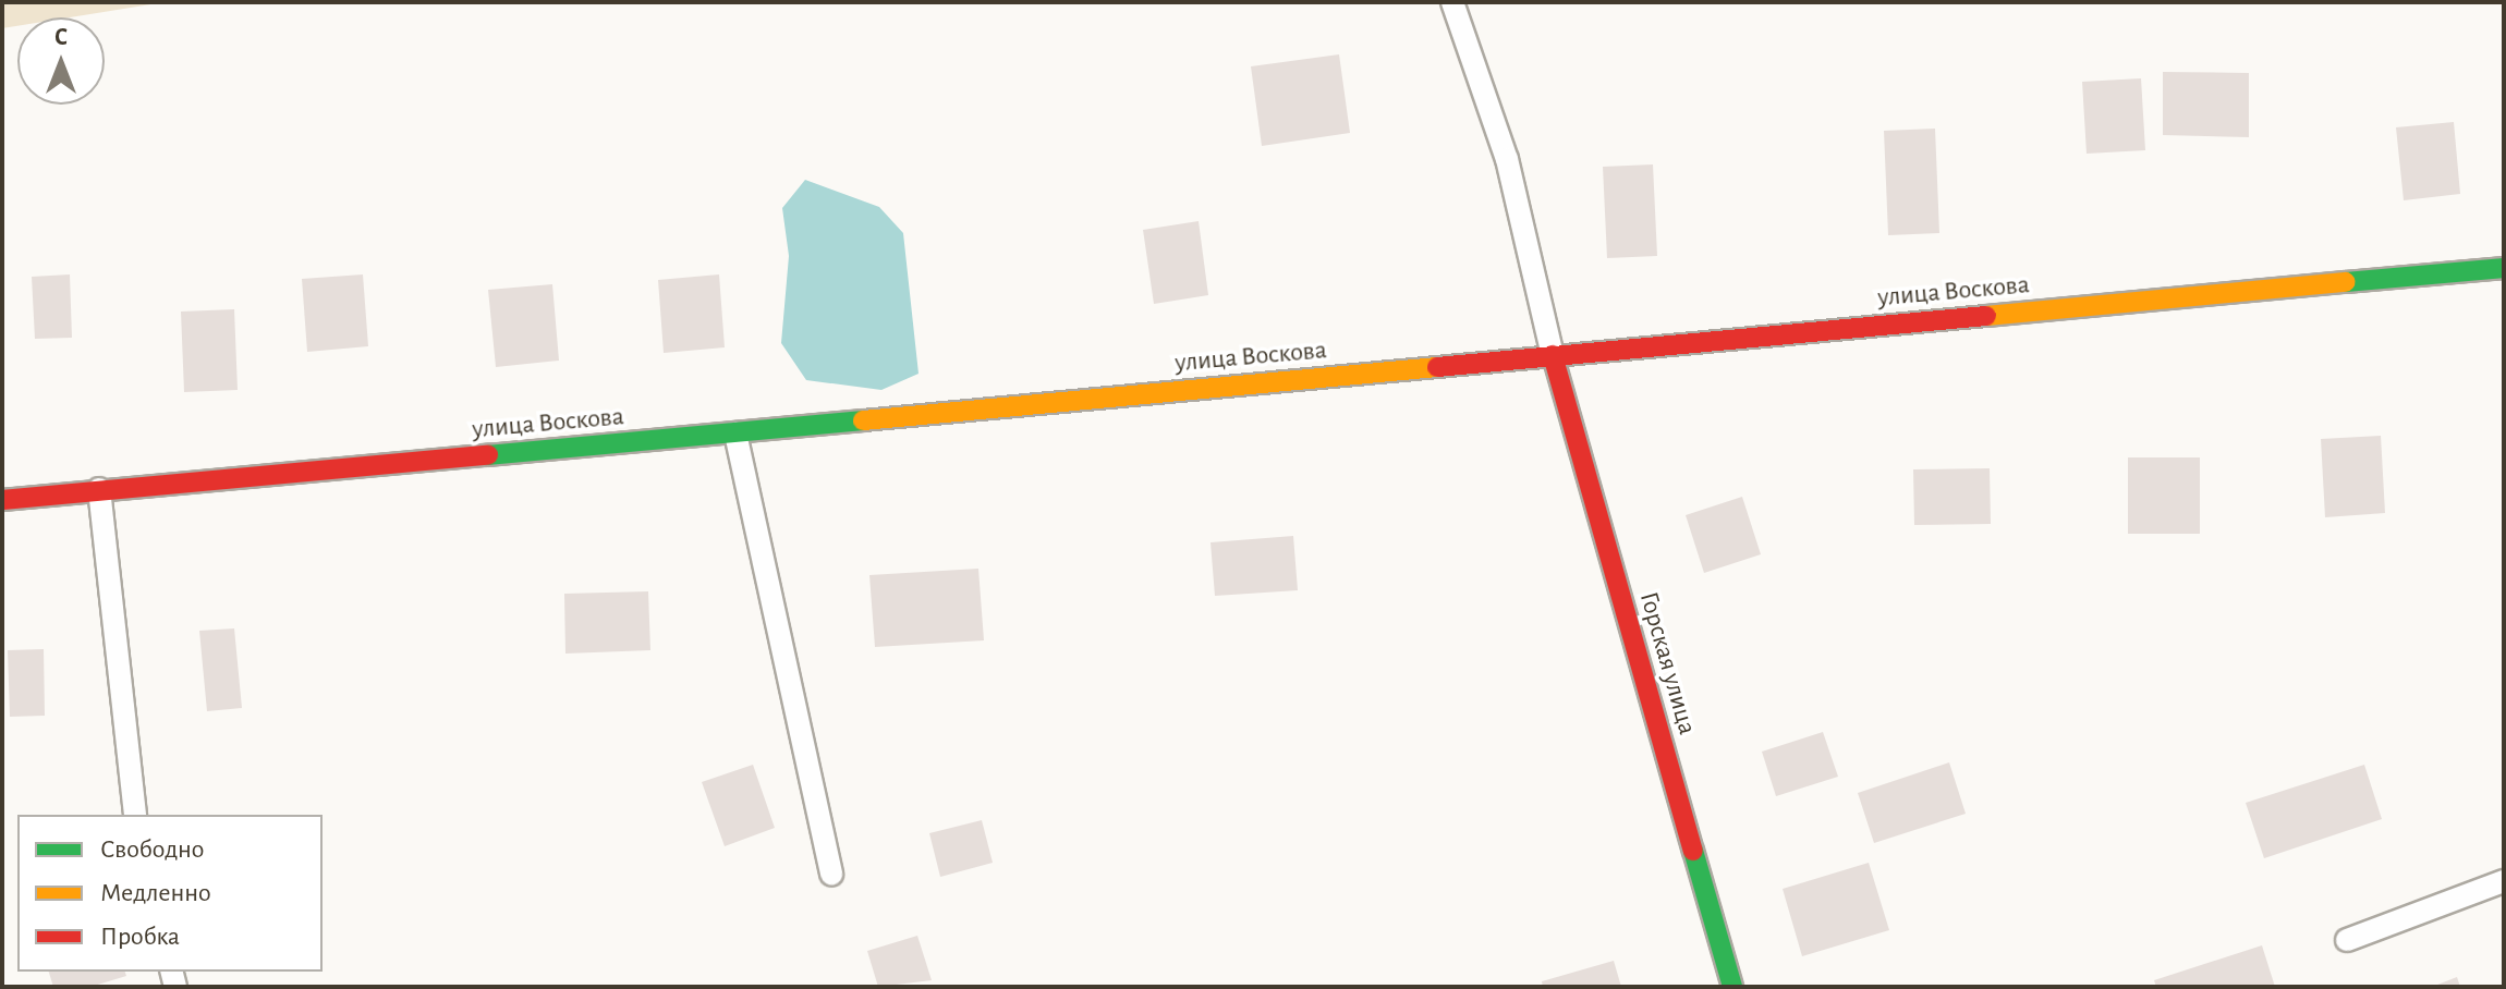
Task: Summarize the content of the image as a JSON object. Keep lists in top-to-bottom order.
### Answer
{
  "streets": {
    "street": ["улица Воскова", "Горская улица"]
  },
  "crossings": [
    ["улица Воскова", "Горская улица"]
  ],
  "legend": ["Свободно", "Медленно", "Пробка"],
  "north": "top"
}
